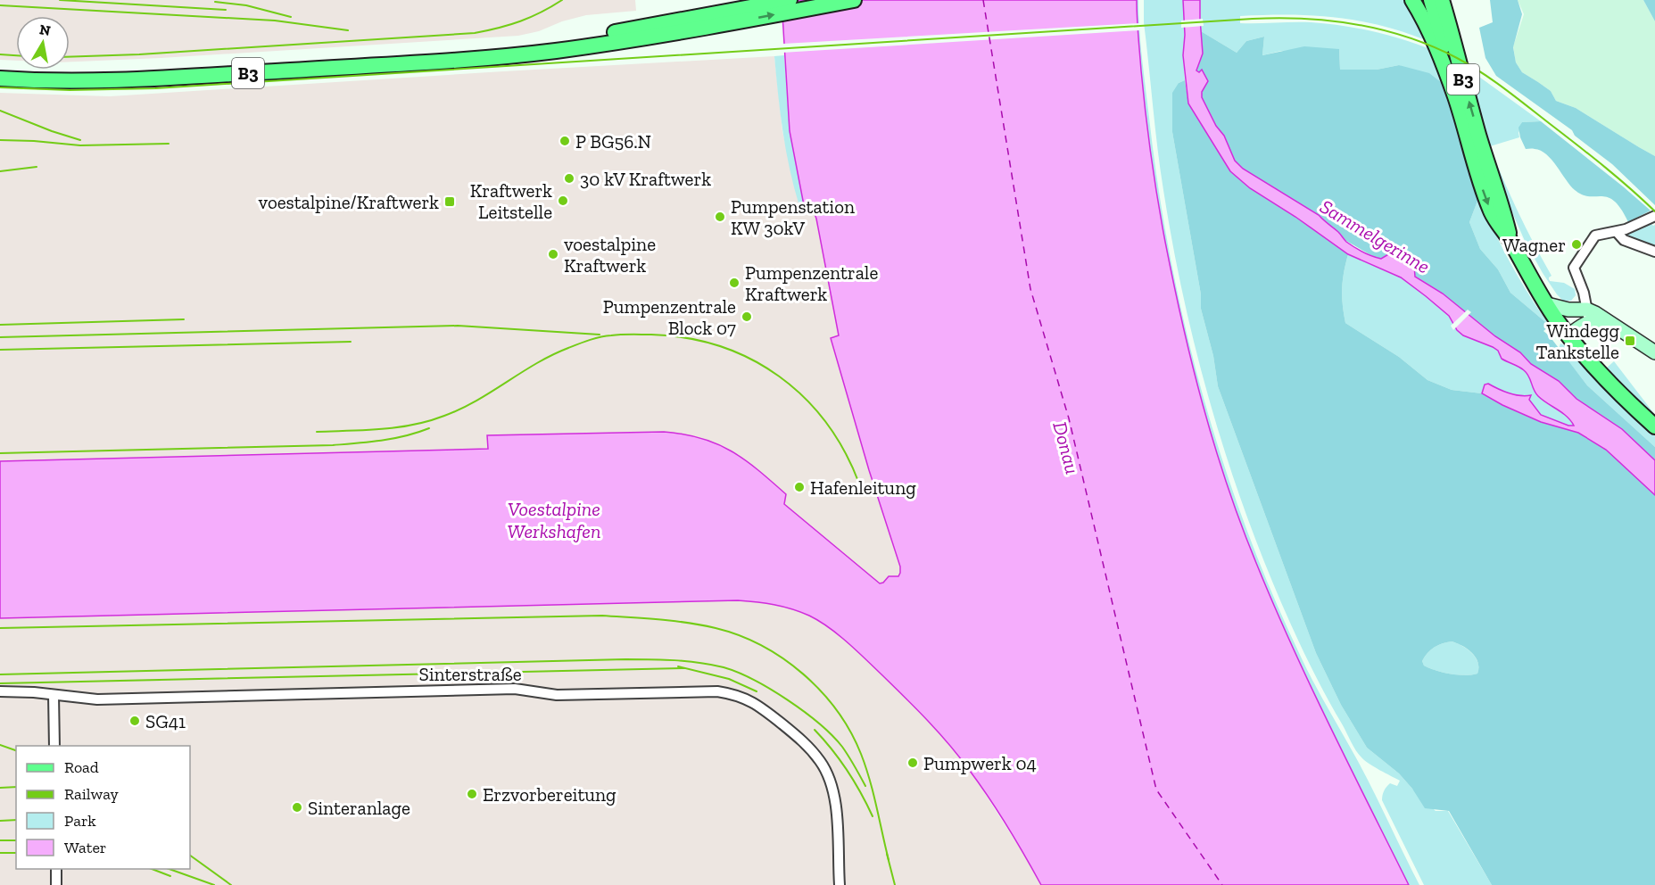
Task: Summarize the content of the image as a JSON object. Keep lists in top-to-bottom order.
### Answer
{
  "streets": {
    "main road": ["B3"],
    "street": ["Sinterstraße"]
  },
  "water": ["Sammelgerinne", "Donau", "Voestalpine Werkshafen"],
  "places": {
    "other": [
      "P BG56.N",
      "30 kV Kraftwerk",
      "Kraftwerk Leitstelle",
      "Pumpenstation KW 30kV",
      "Wagner",
      "voestalpine Kraftwerk",
      "Pumpenzentrale Kraftwerk",
      "Pumpenzentrale Block 07",
      "Hafenleitung",
      "SG41",
      "Pumpwerk 04",
      "Erzvorbereitung",
      "Sinteranlage"
    ],
    "transit": ["voestalpine/Kraftwerk", "Windegg Tankstelle"]
  },
  "legend": [
    "Road",
    "Railway",
    "Park",
    "Water"
  ],
  "north": "top"
}
